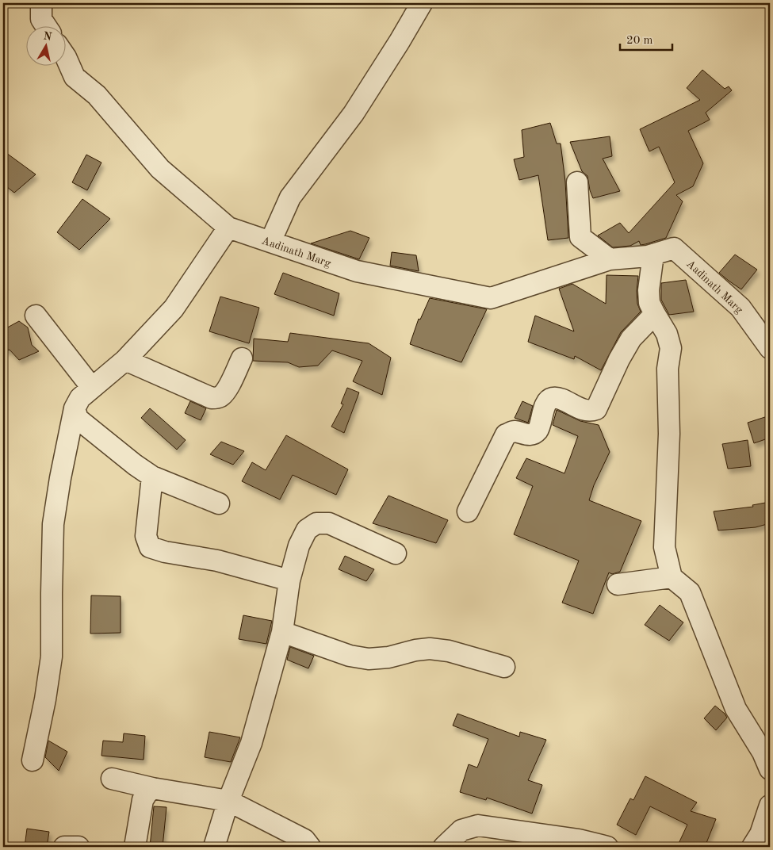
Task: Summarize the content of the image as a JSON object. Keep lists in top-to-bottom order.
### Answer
{
  "streets": {
    "street": ["Aadinath Marg"]
  },
  "scale_bar": "20 m",
  "north": "top"
}
